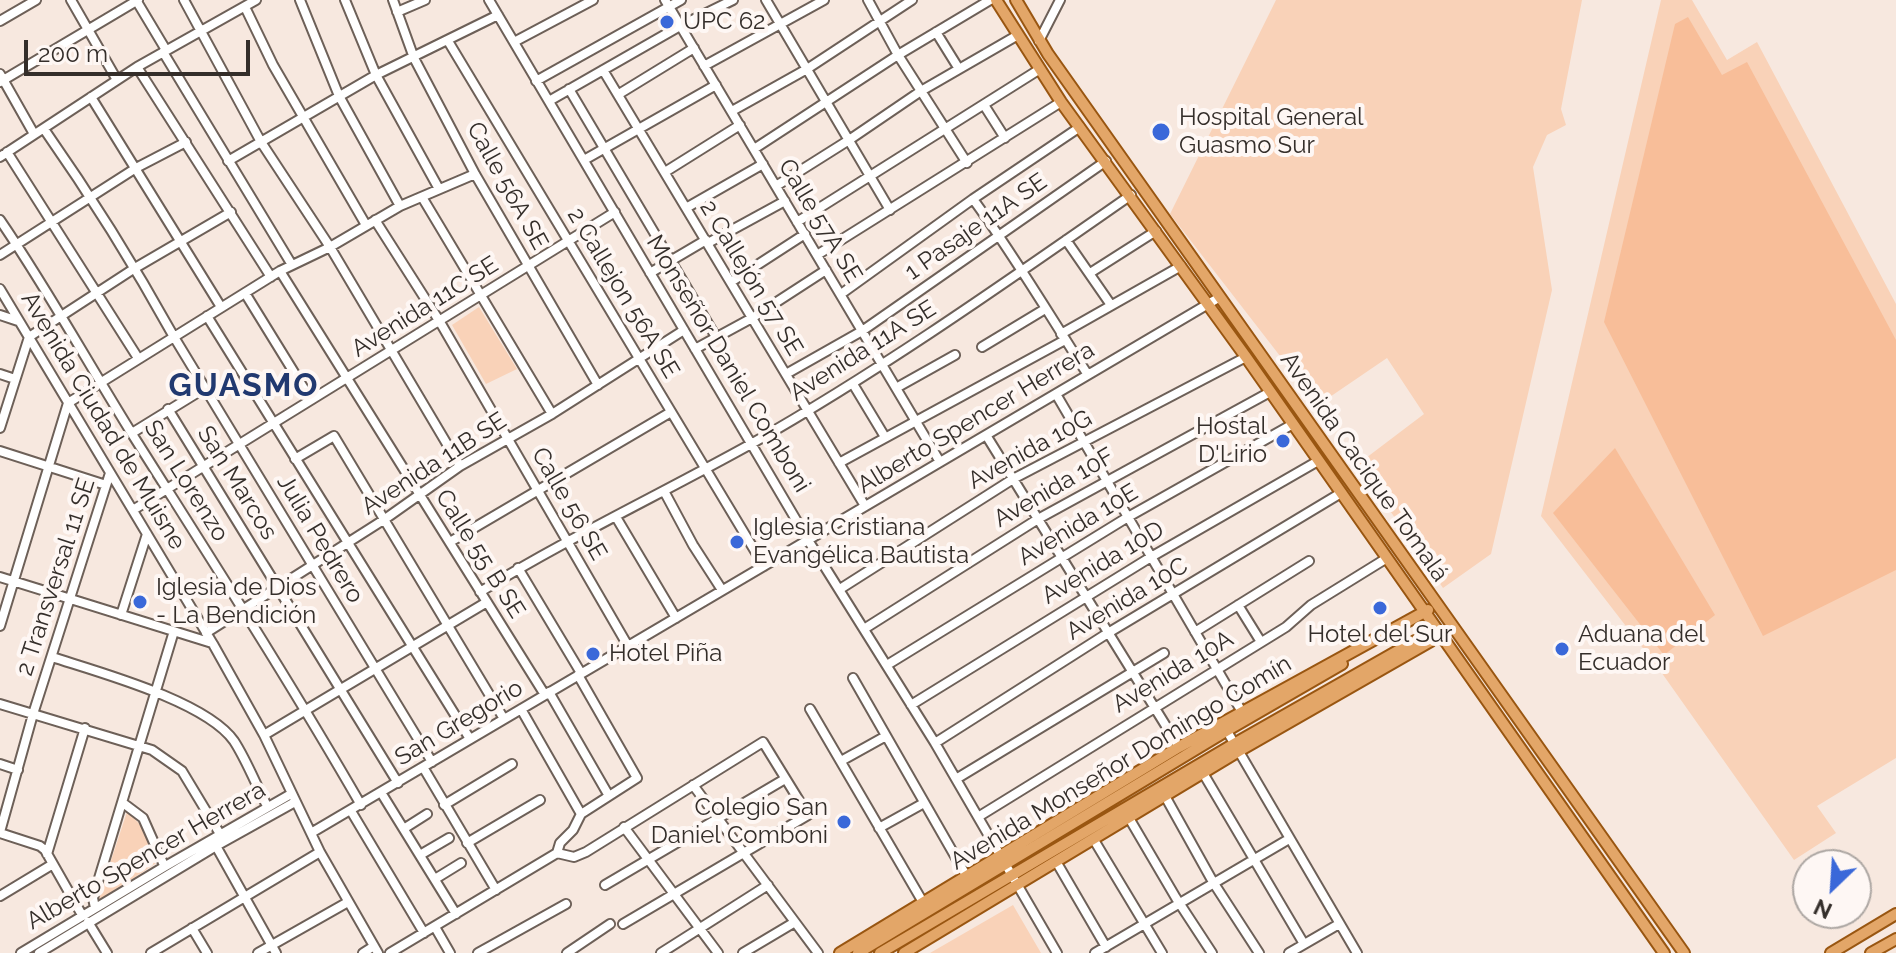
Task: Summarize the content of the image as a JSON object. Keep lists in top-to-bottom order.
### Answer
{
  "streets": {
    "main road": ["Avenida Cacique Tomalá", "Avenida Monseñor Domingo Comín"],
    "street": [
      "Calle 56A SE",
      "Calle 57A SE",
      "1 Pasaje 11A SE",
      "2 Callejón 57 SE",
      "2 Callejon 56A SE",
      "Avenida 11C SE",
      "Avenida 11A SE",
      "Monseñor Daniel Comboni",
      "Alberto Spencer Herrera",
      "Avenida Ciudad de Muisne",
      "Avenida 10G",
      "Avenida 11B SE",
      "San Lorenzo",
      "San Marcos",
      "Avenida 10F",
      "Calle 56 SE",
      "Avenida 10E",
      "Julia Pedrero",
      "Calle 55 B SE",
      "Avenida 10D",
      "2 Transversal 11 SE",
      "Avenida 10C",
      "Avenida 10A",
      "San Gregorio"
    ]
  },
  "crossings": [
    ["Calle 56A SE", "Avenida 11C SE"],
    ["Calle 56A SE", "Avenida 11B SE"],
    ["Calle 57A SE", "1 Pasaje 11A SE"],
    ["Calle 57A SE", "Avenida 11A SE"],
    ["Calle 57A SE", "Alberto Spencer Herrera"],
    ["1 Pasaje 11A SE", "2 Callejón 57 SE"],
    ["1 Pasaje 11A SE", "Avenida Cacique Tomalá"],
    ["2 Callejón 57 SE", "Avenida 11A SE"],
    ["2 Callejón 57 SE", "Alberto Spencer Herrera"],
    ["2 Callejon 56A SE", "Avenida 11C SE"],
    ["2 Callejon 56A SE", "Avenida 11A SE"],
    ["2 Callejon 56A SE", "Alberto Spencer Herrera"],
    ["2 Callejon 56A SE", "Avenida 11B SE"],
    ["Avenida 11C SE", "Monseñor Daniel Comboni"],
    ["Avenida 11C SE", "Avenida Ciudad de Muisne"],
    ["Avenida 11C SE", "San Lorenzo"],
    ["Avenida 11C SE", "San Marcos"],
    ["Avenida 11C SE", "Calle 56 SE"],
    ["Avenida 11C SE", "Julia Pedrero"],
    ["Avenida 11C SE", "Calle 55 B SE"],
    ["Avenida 11A SE", "Monseñor Daniel Comboni"],
    ["Avenida 11A SE", "Avenida Cacique Tomalá"],
    ["Avenida 11A SE", "Calle 56 SE"],
    ["Avenida 11A SE", "Calle 55 B SE"],
    ["Monseñor Daniel Comboni", "Alberto Spencer Herrera"],
    ["Monseñor Daniel Comboni", "Avenida 10G"],
    ["Monseñor Daniel Comboni", "Avenida 11B SE"],
    ["Monseñor Daniel Comboni", "Avenida 10F"],
    ["Monseñor Daniel Comboni", "Avenida 10E"],
    ["Monseñor Daniel Comboni", "Avenida 10D"],
    ["Monseñor Daniel Comboni", "Avenida 10C"],
    ["Monseñor Daniel Comboni", "Avenida 10A"],
    ["Monseñor Daniel Comboni", "Avenida Monseñor Domingo Comín"],
    ["Alberto Spencer Herrera", "Avenida Ciudad de Muisne"],
    ["Alberto Spencer Herrera", "Avenida Cacique Tomalá"],
    ["Alberto Spencer Herrera", "Calle 56 SE"],
    ["Alberto Spencer Herrera", "San Gregorio"],
    ["Avenida Ciudad de Muisne", "Avenida 11B SE"],
    ["Avenida Ciudad de Muisne", "2 Transversal 11 SE"],
    ["Avenida Ciudad de Muisne", "San Gregorio"],
    ["Avenida 10G", "Avenida Cacique Tomalá"],
    ["Avenida 11B SE", "San Lorenzo"],
    ["Avenida 11B SE", "San Marcos"],
    ["Avenida 11B SE", "Calle 56 SE"],
    ["Avenida 11B SE", "Julia Pedrero"],
    ["Avenida 11B SE", "Calle 55 B SE"],
    ["Avenida Cacique Tomalá", "Avenida 10F"],
    ["Avenida Cacique Tomalá", "Avenida 10E"],
    ["Avenida Cacique Tomalá", "Avenida 10D"],
    ["Avenida Cacique Tomalá", "Avenida 10C"],
    ["Avenida Cacique Tomalá", "Avenida 10A"],
    ["Avenida Cacique Tomalá", "Avenida Monseñor Domingo Comín"],
    ["San Lorenzo", "San Gregorio"],
    ["San Marcos", "San Gregorio"],
    ["Calle 56 SE", "San Gregorio"],
    ["Julia Pedrero", "San Gregorio"],
    ["Calle 55 B SE", "San Gregorio"]
  ],
  "districts": ["GUASMO"],
  "places": [
    "UPC 62",
    "Hospital General Guasmo Sur",
    "Hostal D'Lirio",
    "Iglesia Cristiana Evangélica Bautista",
    "Iglesia de Dios - La Bendición",
    "Hotel del Sur",
    "Aduana del Ecuador",
    "Hotel Piña",
    "Colegio San Daniel Comboni"
  ],
  "scale_bar": "200 m",
  "north": "bottom left"
}
